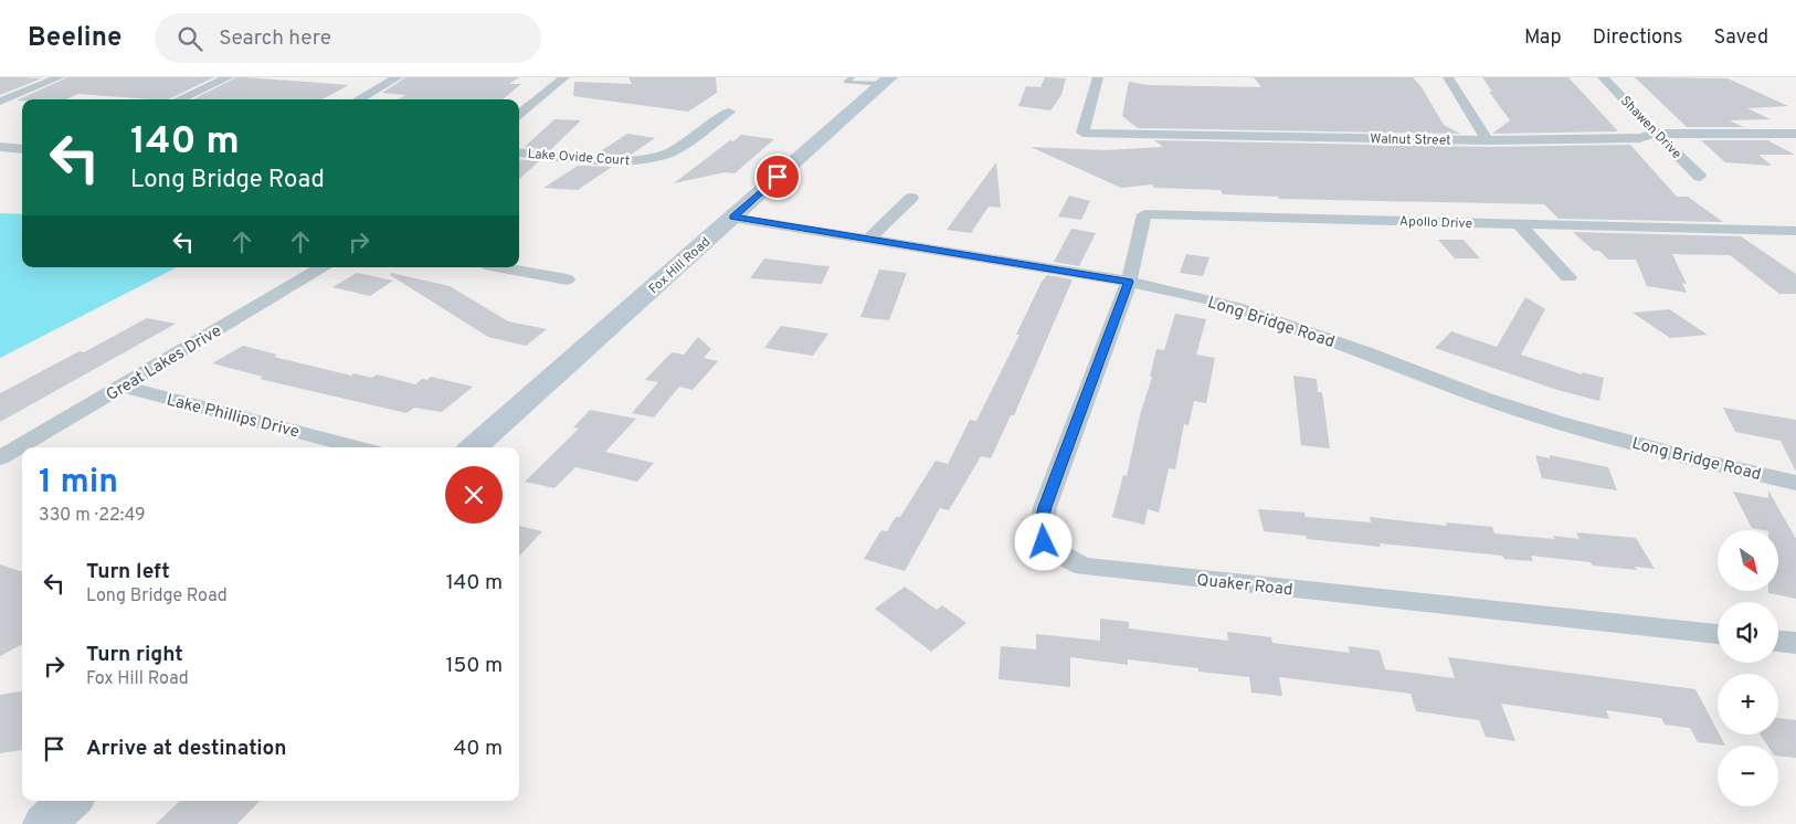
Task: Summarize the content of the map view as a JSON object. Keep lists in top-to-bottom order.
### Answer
{
  "streets": {
    "main road": ["Fox Hill Road"],
    "street": [
      "Shawen Drive",
      "Walnut Street",
      "Lake Ovide Court",
      "Apollo Drive",
      "Long Bridge Road",
      "Great Lakes Drive",
      "Lake Phillips Drive",
      "Quaker Road"
    ]
  },
  "crossings": [
    ["Shawen Drive", "Walnut Street"],
    ["Apollo Drive", "Long Bridge Road"],
    ["Apollo Drive", "Quaker Road"],
    ["Fox Hill Road", "Long Bridge Road"],
    ["Long Bridge Road", "Quaker Road"],
    ["Great Lakes Drive", "Lake Phillips Drive"]
  ],
  "north": "bottom right",
  "page": {
    "header": "Beeline",
    "search": "Search here",
    "nav": ["Map", "Directions", "Saved"],
    "turn": ["140 m", "Long Bridge Road"],
    "heading": ["1 min", "330 m · 22:49"],
    "map_buttons": ["+", "−"],
    "list": [
      {
        "name": "Turn left",
        "note": "Long Bridge Road",
        "value": "140 m"
      },
      {
        "name": "Turn right",
        "note": "Fox Hill Road",
        "value": "150 m"
      },
      {
        "name": "Arrive at destination",
        "value": "40 m"
      }
    ]
  }
}
